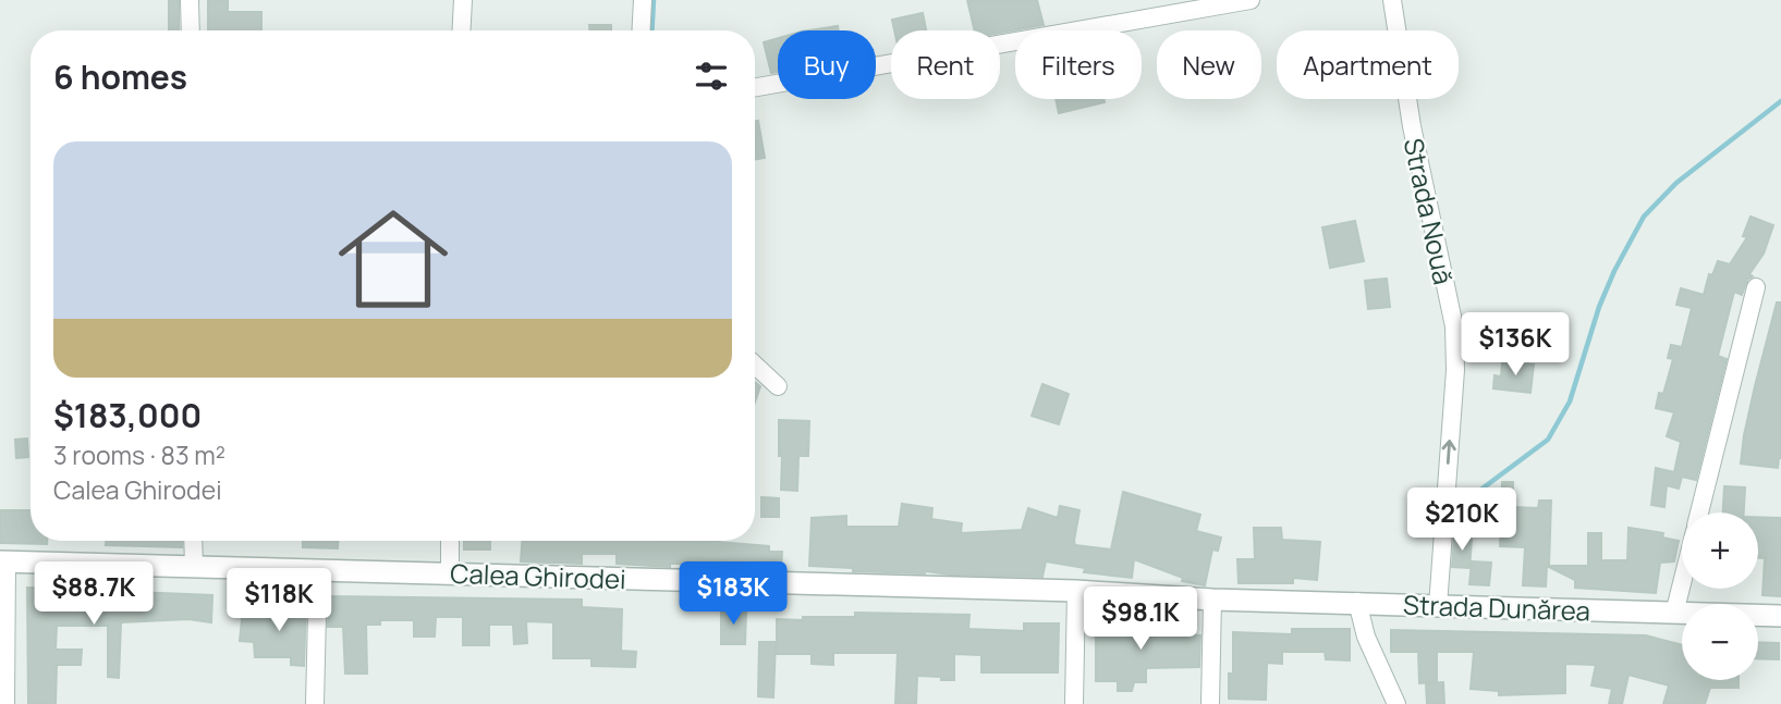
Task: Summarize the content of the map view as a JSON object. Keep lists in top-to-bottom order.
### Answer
{
  "streets": {
    "street": ["Strada Nouă", "Calea Ghirodei", "Strada Dunărea"]
  },
  "crossings": [
    ["Strada Nouă", "Strada Dunărea"],
    ["Calea Ghirodei", "Strada Dunărea"]
  ],
  "one_way": ["Strada Nouă"],
  "page": {
    "chip": [
      "Buy",
      "Rent",
      "Filters",
      "New",
      "Apartment"
    ],
    "heading": "6 homes",
    "list": [
      {
        "name": "$183,000",
        "note": "3 rooms · 83 m² · Calea Ghirodei"
      }
    ],
    "price": [
      "$136K",
      "$210K",
      "$88.7K",
      "$183K",
      "$118K",
      "$98.1K"
    ],
    "map_buttons": ["+", "−"]
  }
}
